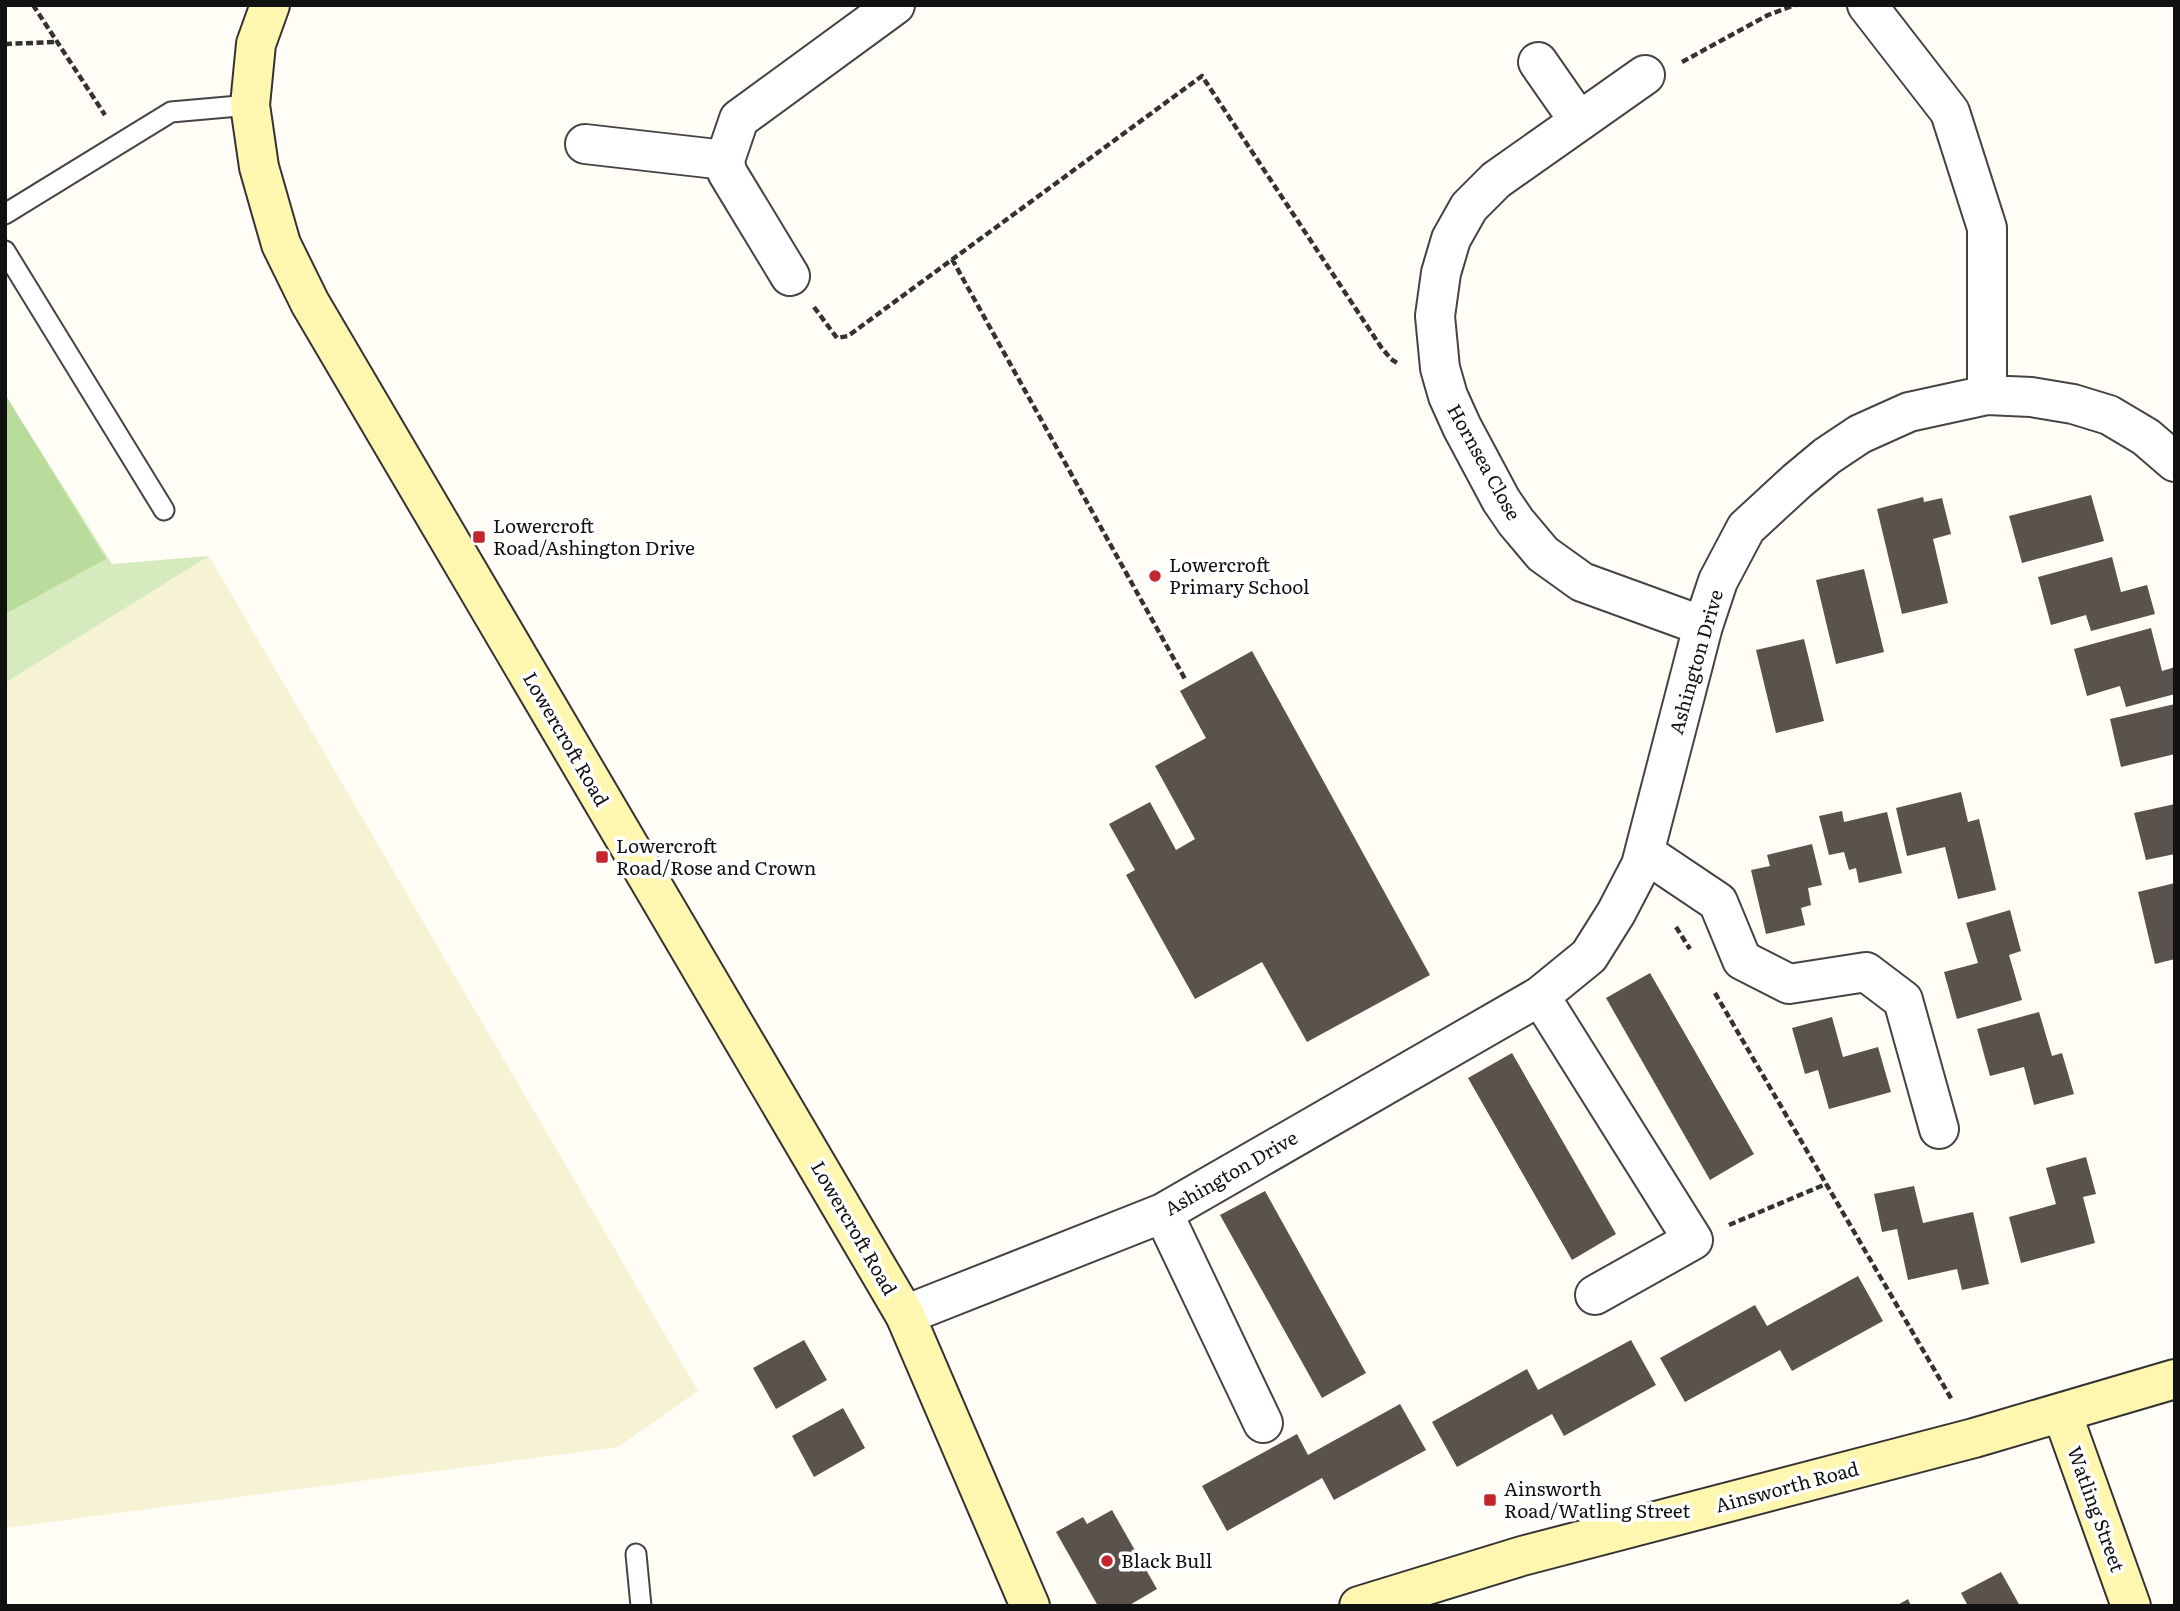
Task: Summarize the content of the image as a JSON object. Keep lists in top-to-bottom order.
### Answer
{
  "streets": {
    "street": [
      "Hornsea Close",
      "Ashington Drive",
      "Lowercroft Road",
      "Ainsworth Road",
      "Watling Street"
    ]
  },
  "crossings": [
    ["Hornsea Close", "Ashington Drive"],
    ["Ashington Drive", "Lowercroft Road"],
    ["Ainsworth Road", "Watling Street"]
  ],
  "places": {
    "transit": ["Lowercroft Road/Ashington Drive", "Lowercroft Road/Rose and Crown", "Ainsworth Road/Watling Street"],
    "other": ["Lowercroft Primary School", "Black Bull"]
  }
}
